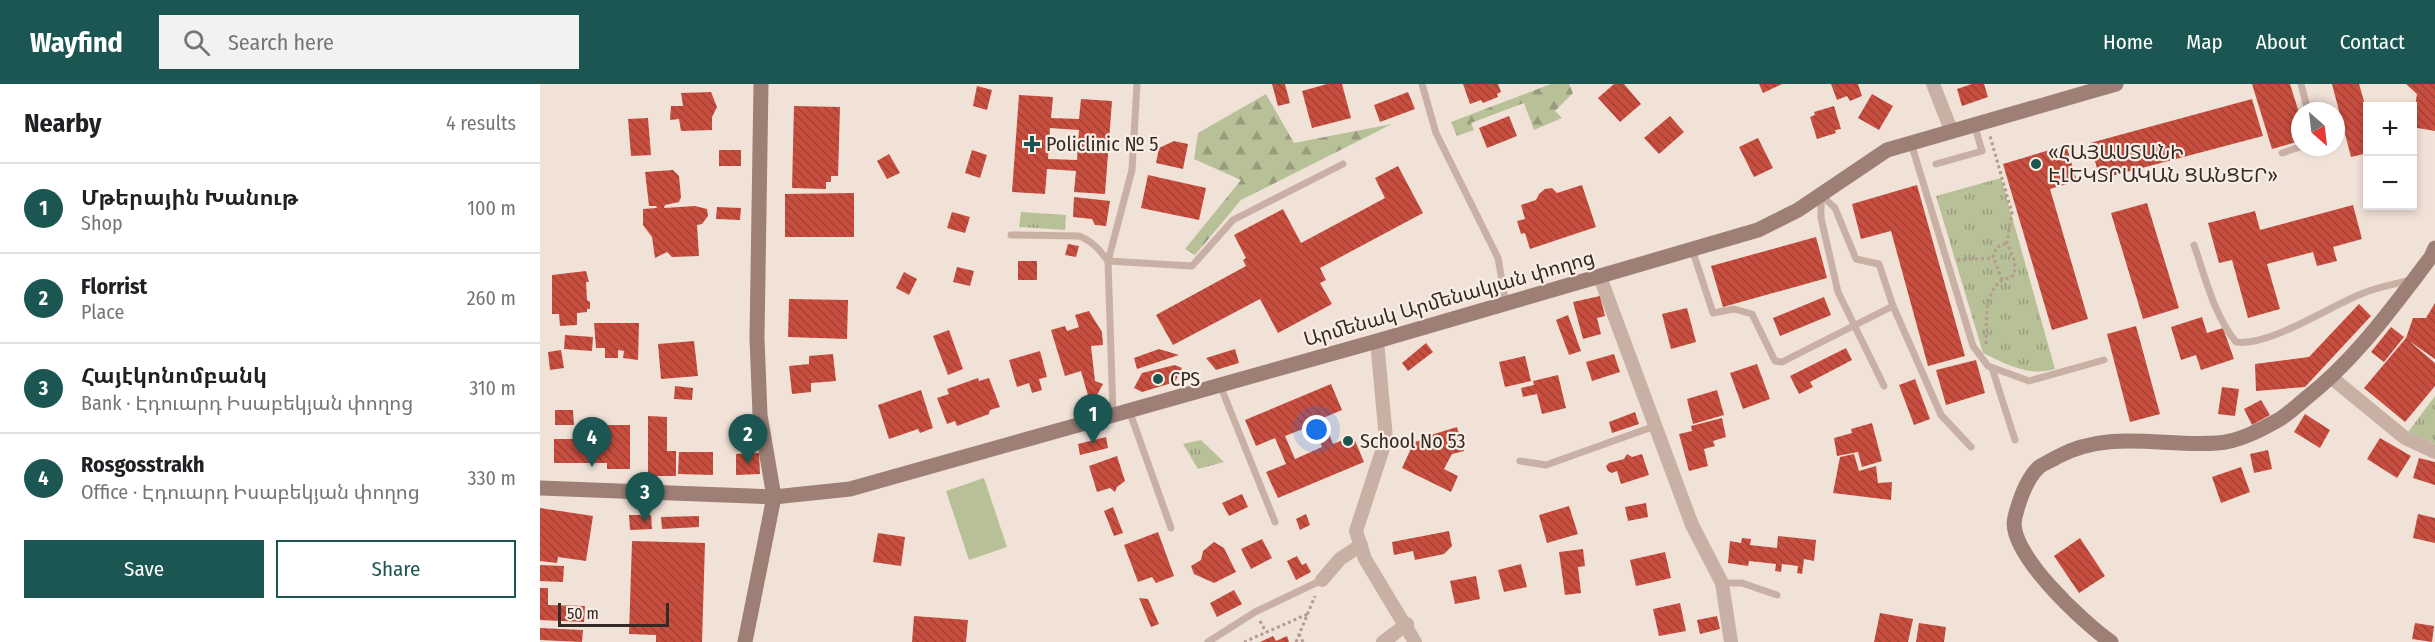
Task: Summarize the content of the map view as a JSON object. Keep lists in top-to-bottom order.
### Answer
{
  "streets": {
    "main road": ["Արմենակ Արմենակյան փողոց"]
  },
  "places": {
    "health": ["Policlinic № 5"],
    "other": ["«ՀԱՅԱՍՏԱՆԻ ԷԼԵԿՏՐԱԿԱՆ ՑԱՆՑԵՐ»", "CPS", "School No 53"]
  },
  "scale_bar": "50 m",
  "north": "bottom right",
  "page": {
    "header": "Wayfind",
    "search": "Search here",
    "nav": [
      "Home",
      "Map",
      "About",
      "Contact"
    ],
    "heading": ["Nearby", "4 results"],
    "map_buttons": ["+", "−"],
    "list": [
      {
        "mark": "1",
        "name": "Մթերային Խանութ",
        "note": "Shop",
        "value": "100 m"
      },
      {
        "mark": "2",
        "name": "Florrist",
        "note": "Place",
        "value": "260 m"
      },
      {
        "mark": "3",
        "name": "Հայէկոնոմբանկ",
        "note": "Bank · Էդուարդ Իսաբեկյան փողոց",
        "value": "310 m"
      },
      {
        "mark": "4",
        "name": "Rosgosstrakh",
        "note": "Office · Էդուարդ Իսաբեկյան փողոց",
        "value": "330 m"
      }
    ],
    "pins": [
      "1",
      "2",
      "4",
      "3"
    ],
    "buttons": ["Save", "Share"],
    "scale": "50 m"
  }
}
